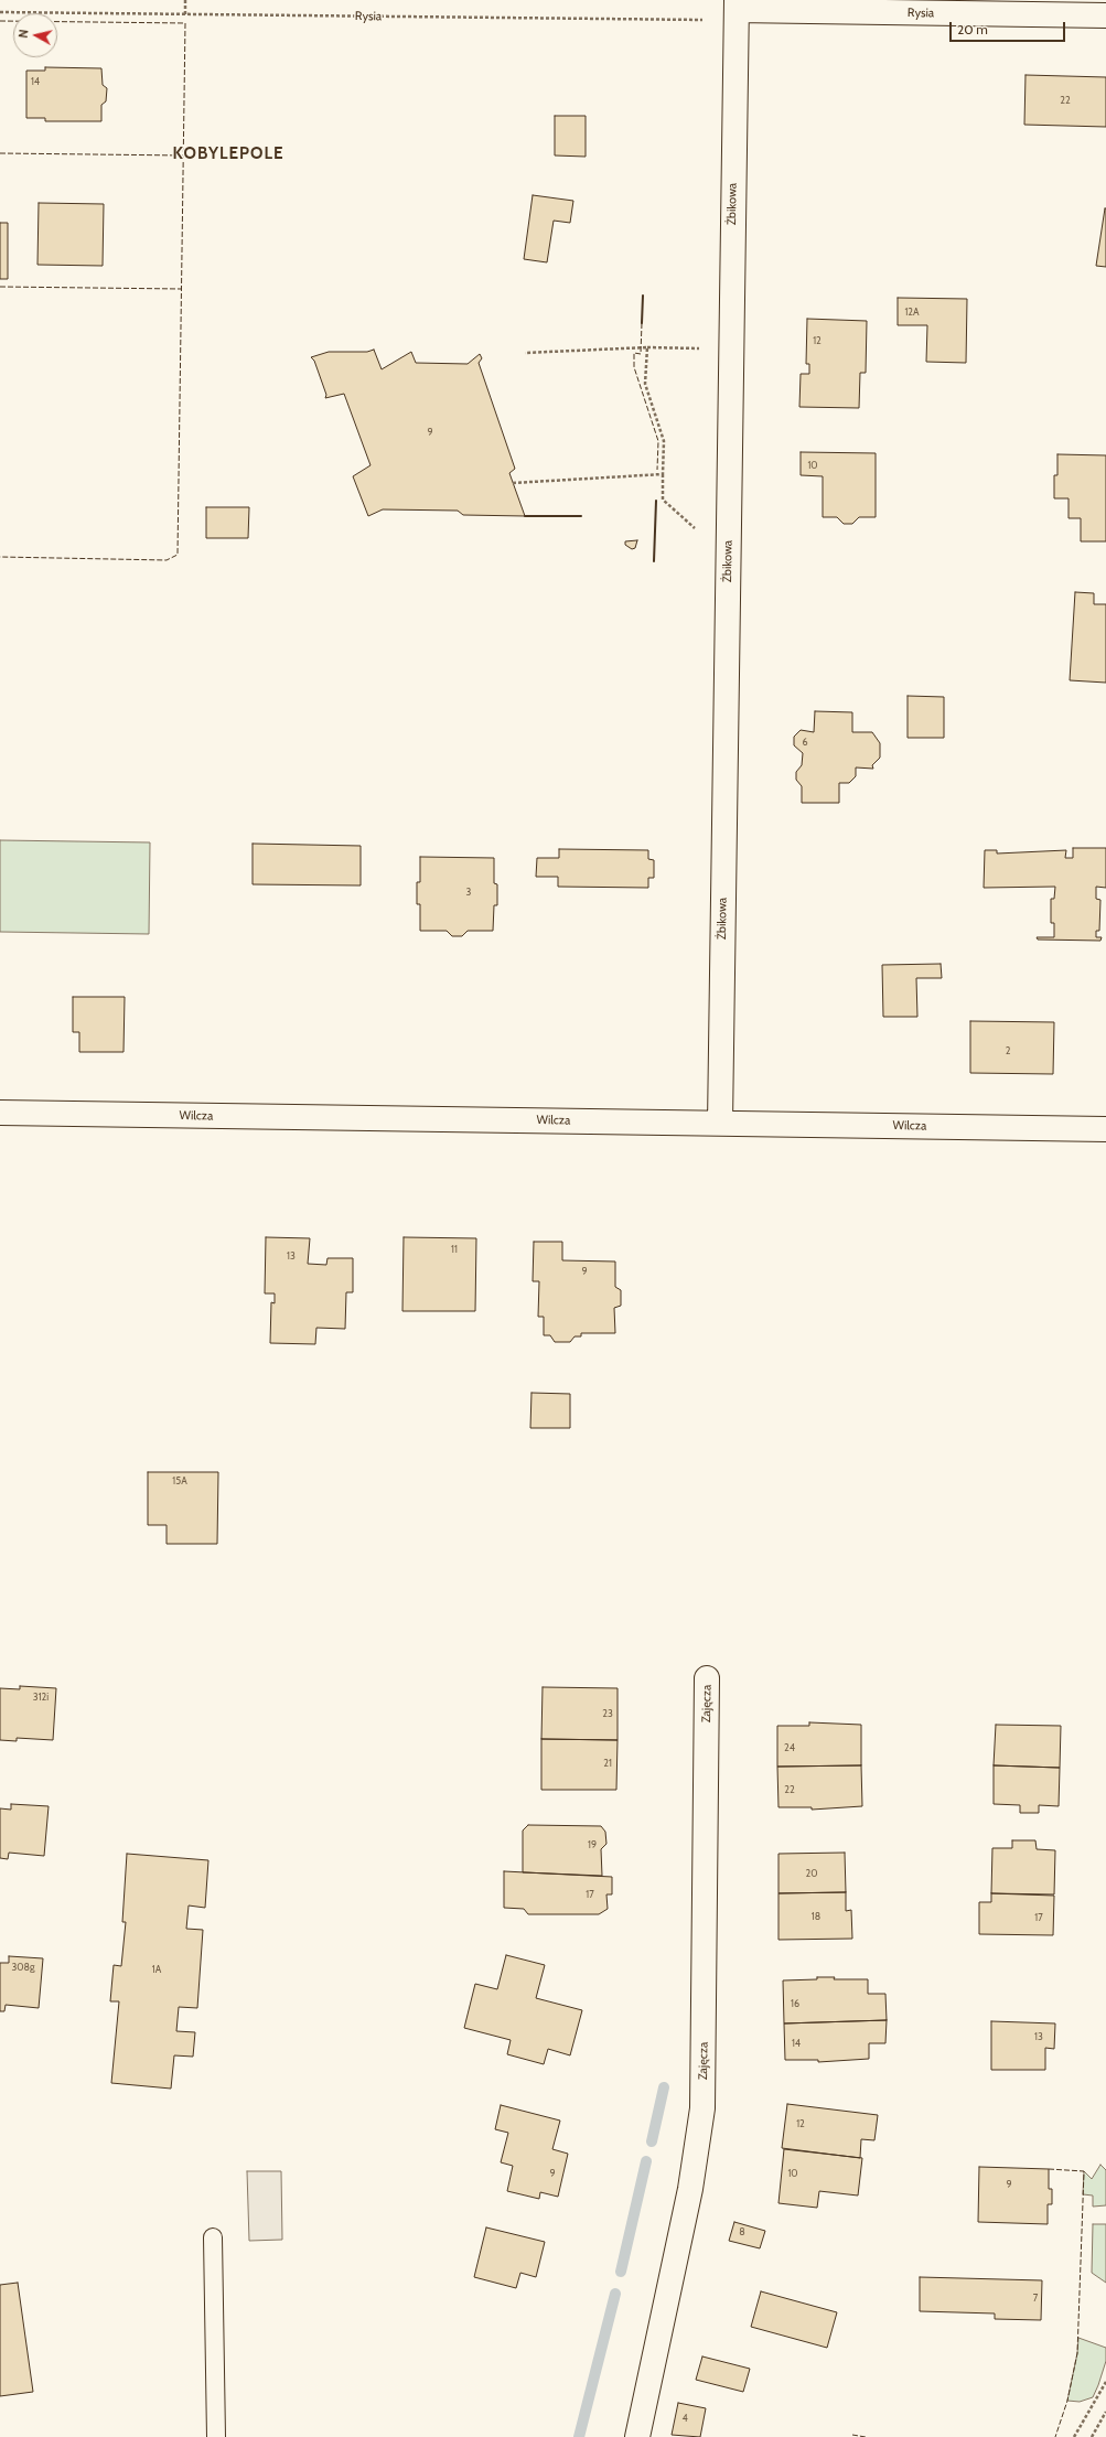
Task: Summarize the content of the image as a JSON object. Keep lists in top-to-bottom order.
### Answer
{
  "streets": {
    "street": [
      "Rysia",
      "Żbikowa",
      "Wilcza",
      "Zajęcza"
    ]
  },
  "crossings": [
    ["Rysia", "Żbikowa"],
    ["Żbikowa", "Wilcza"]
  ],
  "districts": ["KOBYLEPOLE"],
  "house_numbers": [
    "14",
    "22",
    "12A",
    "12",
    "9",
    "10",
    "6",
    "3",
    "2",
    "11",
    "13",
    "9",
    "15A",
    "312i",
    "23",
    "24",
    "21",
    "22",
    "19",
    "20",
    "17",
    "18",
    "17",
    "308g",
    "1A",
    "16",
    "13",
    "14",
    "12",
    "9",
    "10",
    "9",
    "8",
    "7",
    "4"
  ],
  "scale_bar": "20 m",
  "north": "left"
}
